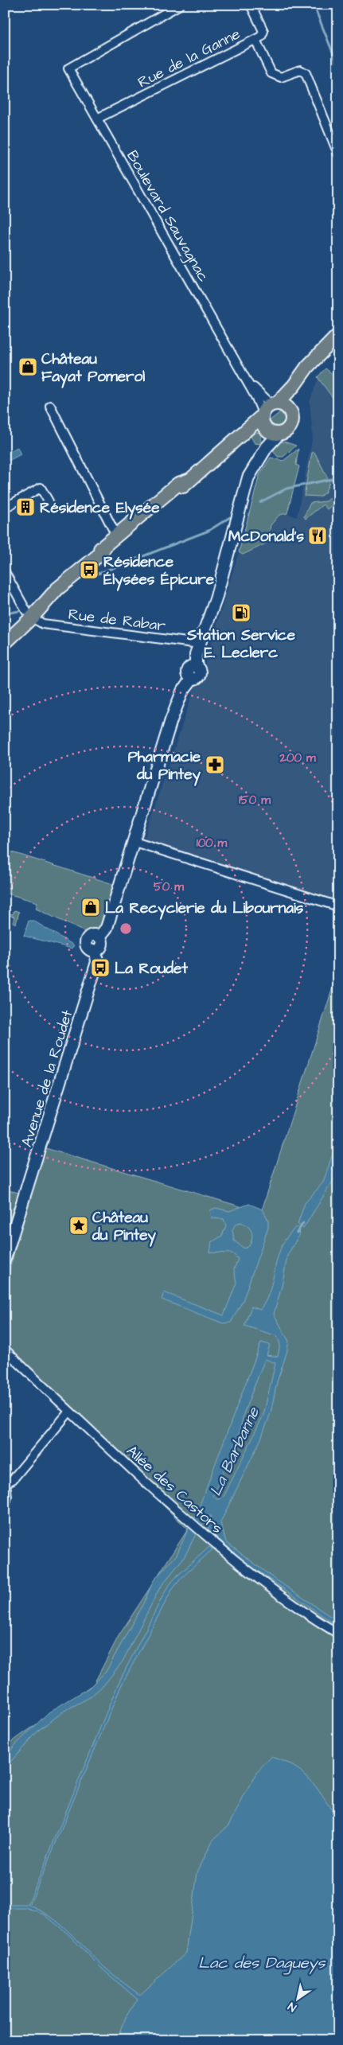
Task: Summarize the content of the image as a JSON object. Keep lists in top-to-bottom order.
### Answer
{
  "streets": {
    "street": [
      "Rue de la Ganne",
      "Boulevard Sauvagnac",
      "Rue de Rabar",
      "Avenue de la Roudet",
      "Allée des Castors"
    ]
  },
  "crossings": [
    ["Rue de la Ganne", "Boulevard Sauvagnac"],
    ["Rue de Rabar", "Avenue de la Roudet"]
  ],
  "water": ["La Barbanne", "Lac des Dagueys"],
  "places": {
    "shop": ["Château Fayat Pomerol", "La Recyclerie du Libournais"],
    "building": ["Résidence Elysée"],
    "restaurant": ["McDonald's"],
    "bus stop": ["Résidence Élysées Épicure", "La Roudet"],
    "fuel station": ["Station Service E. Leclerc"],
    "pharmacy": ["Pharmacie du Pintey"],
    "place": ["Château du Pintey"]
  },
  "north": "bottom left",
  "rings": [
    "200 m",
    "150 m",
    "100 m",
    "50 m"
  ]
}
